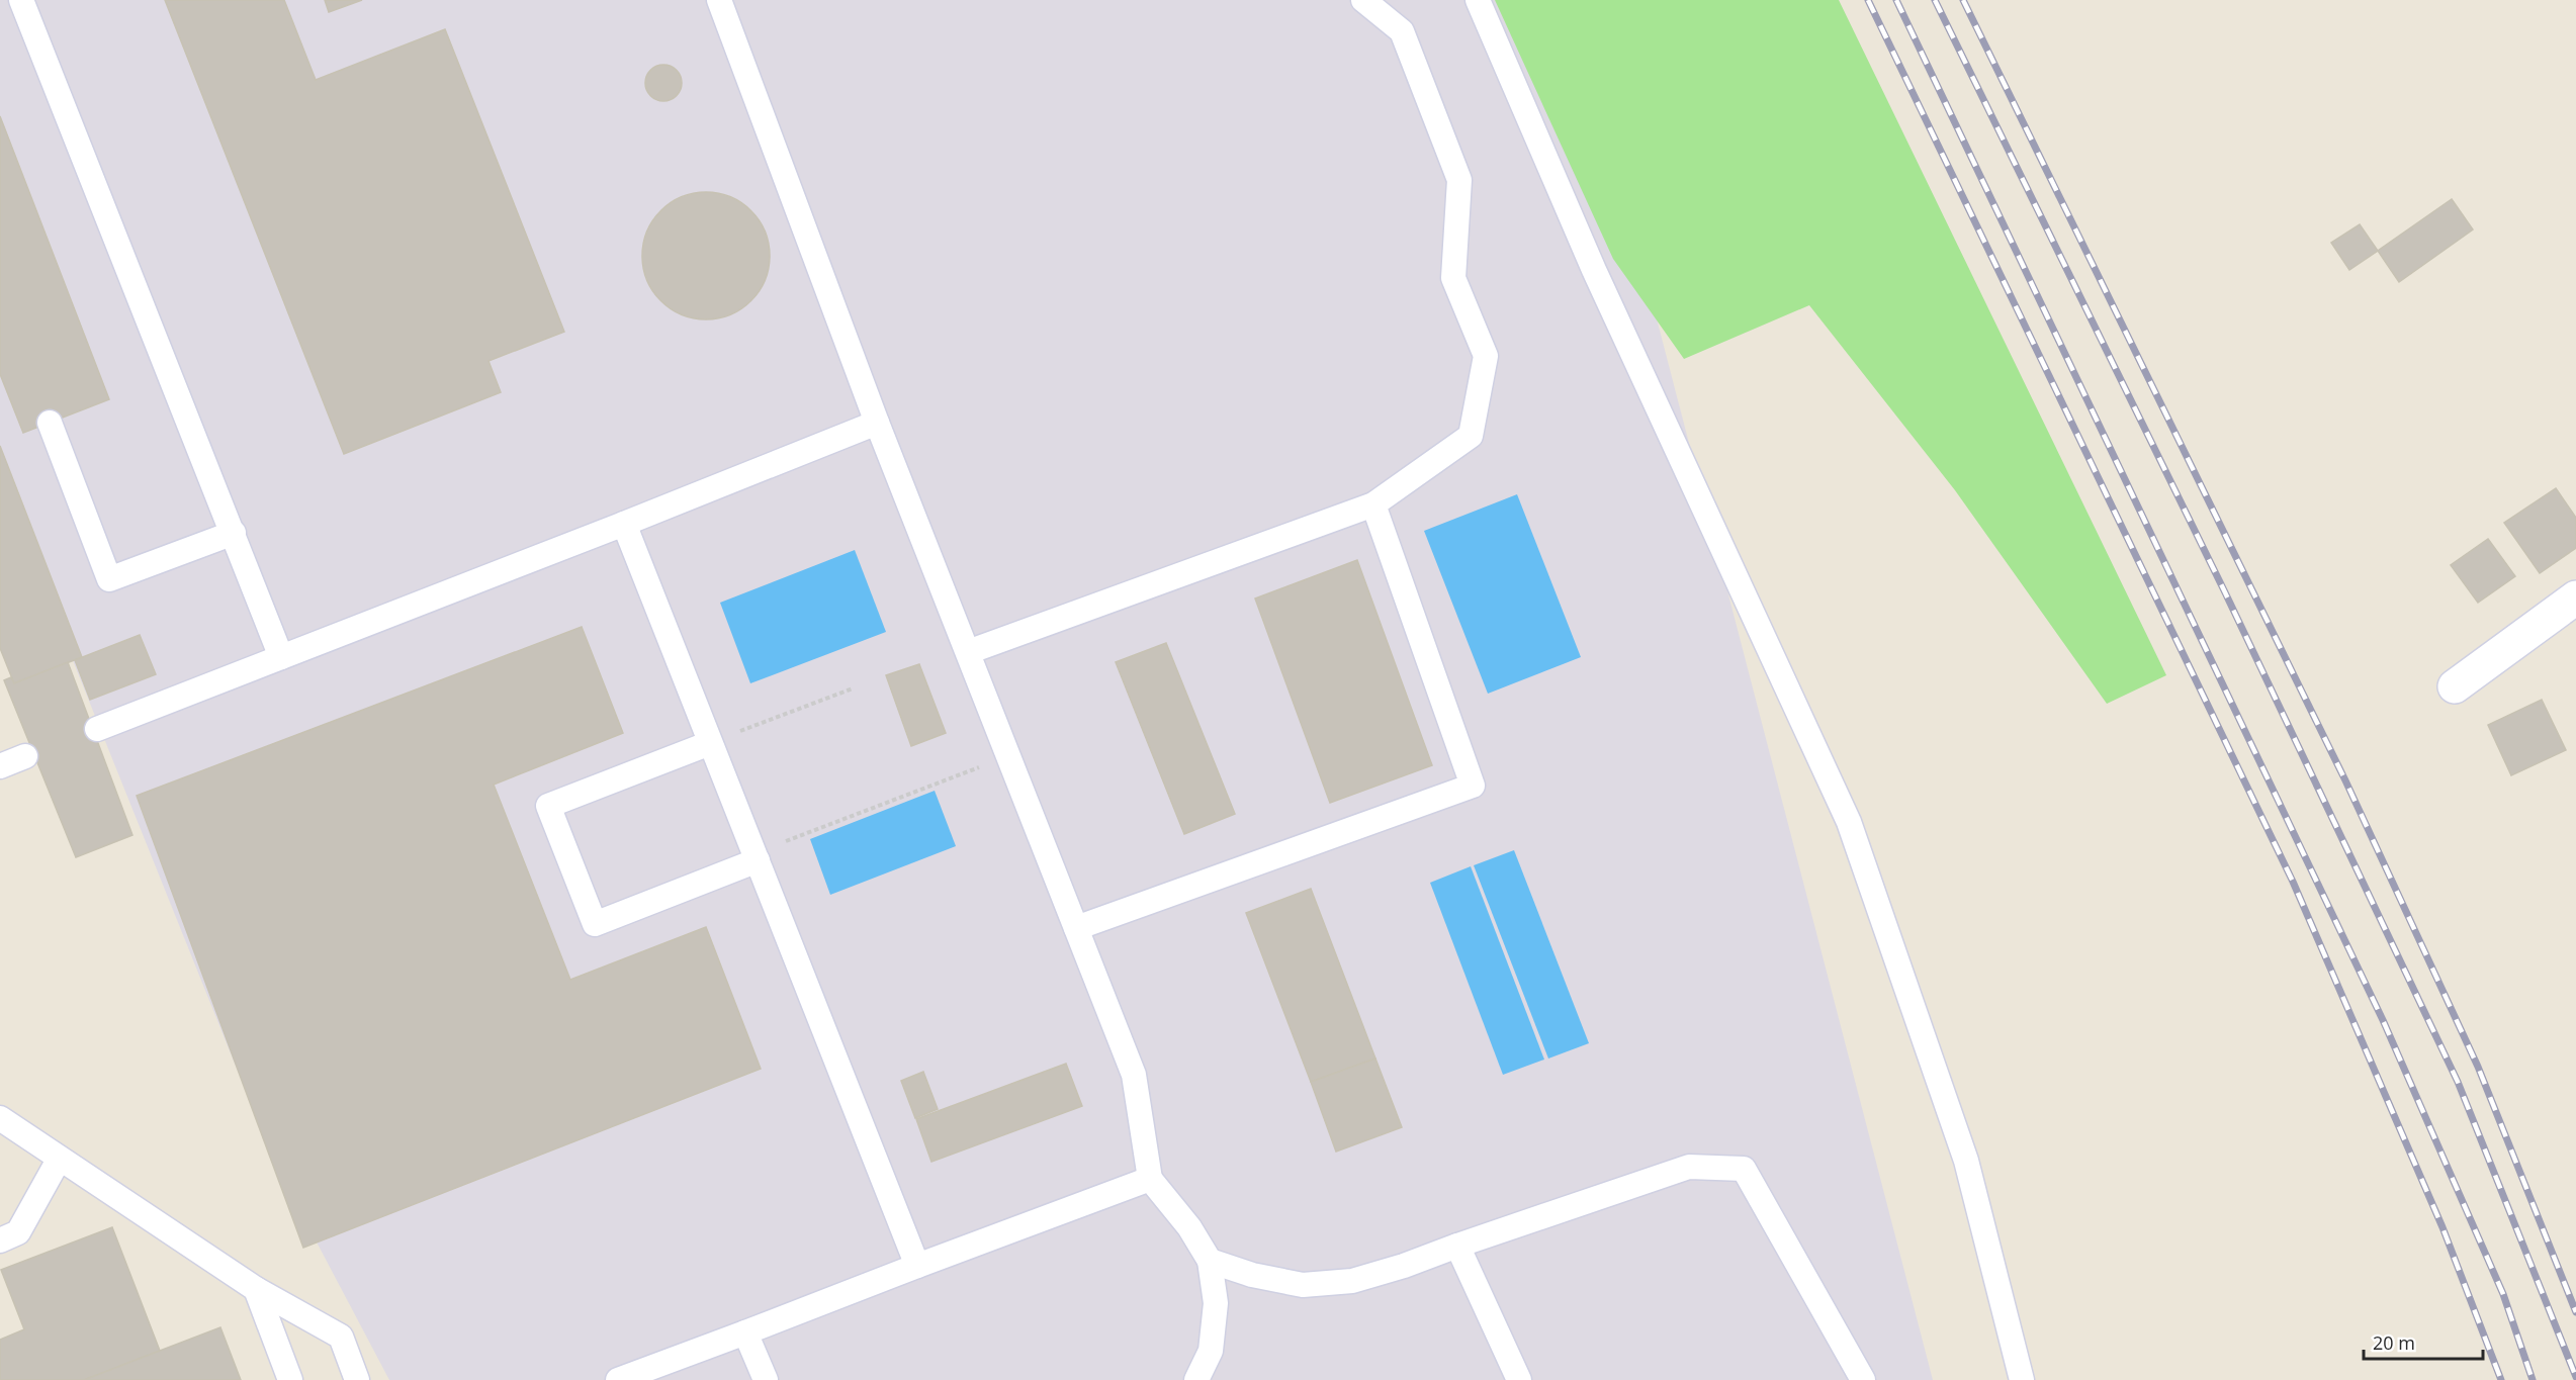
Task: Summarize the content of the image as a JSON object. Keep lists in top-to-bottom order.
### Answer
{
  "scale_bar": "20 m"
}
